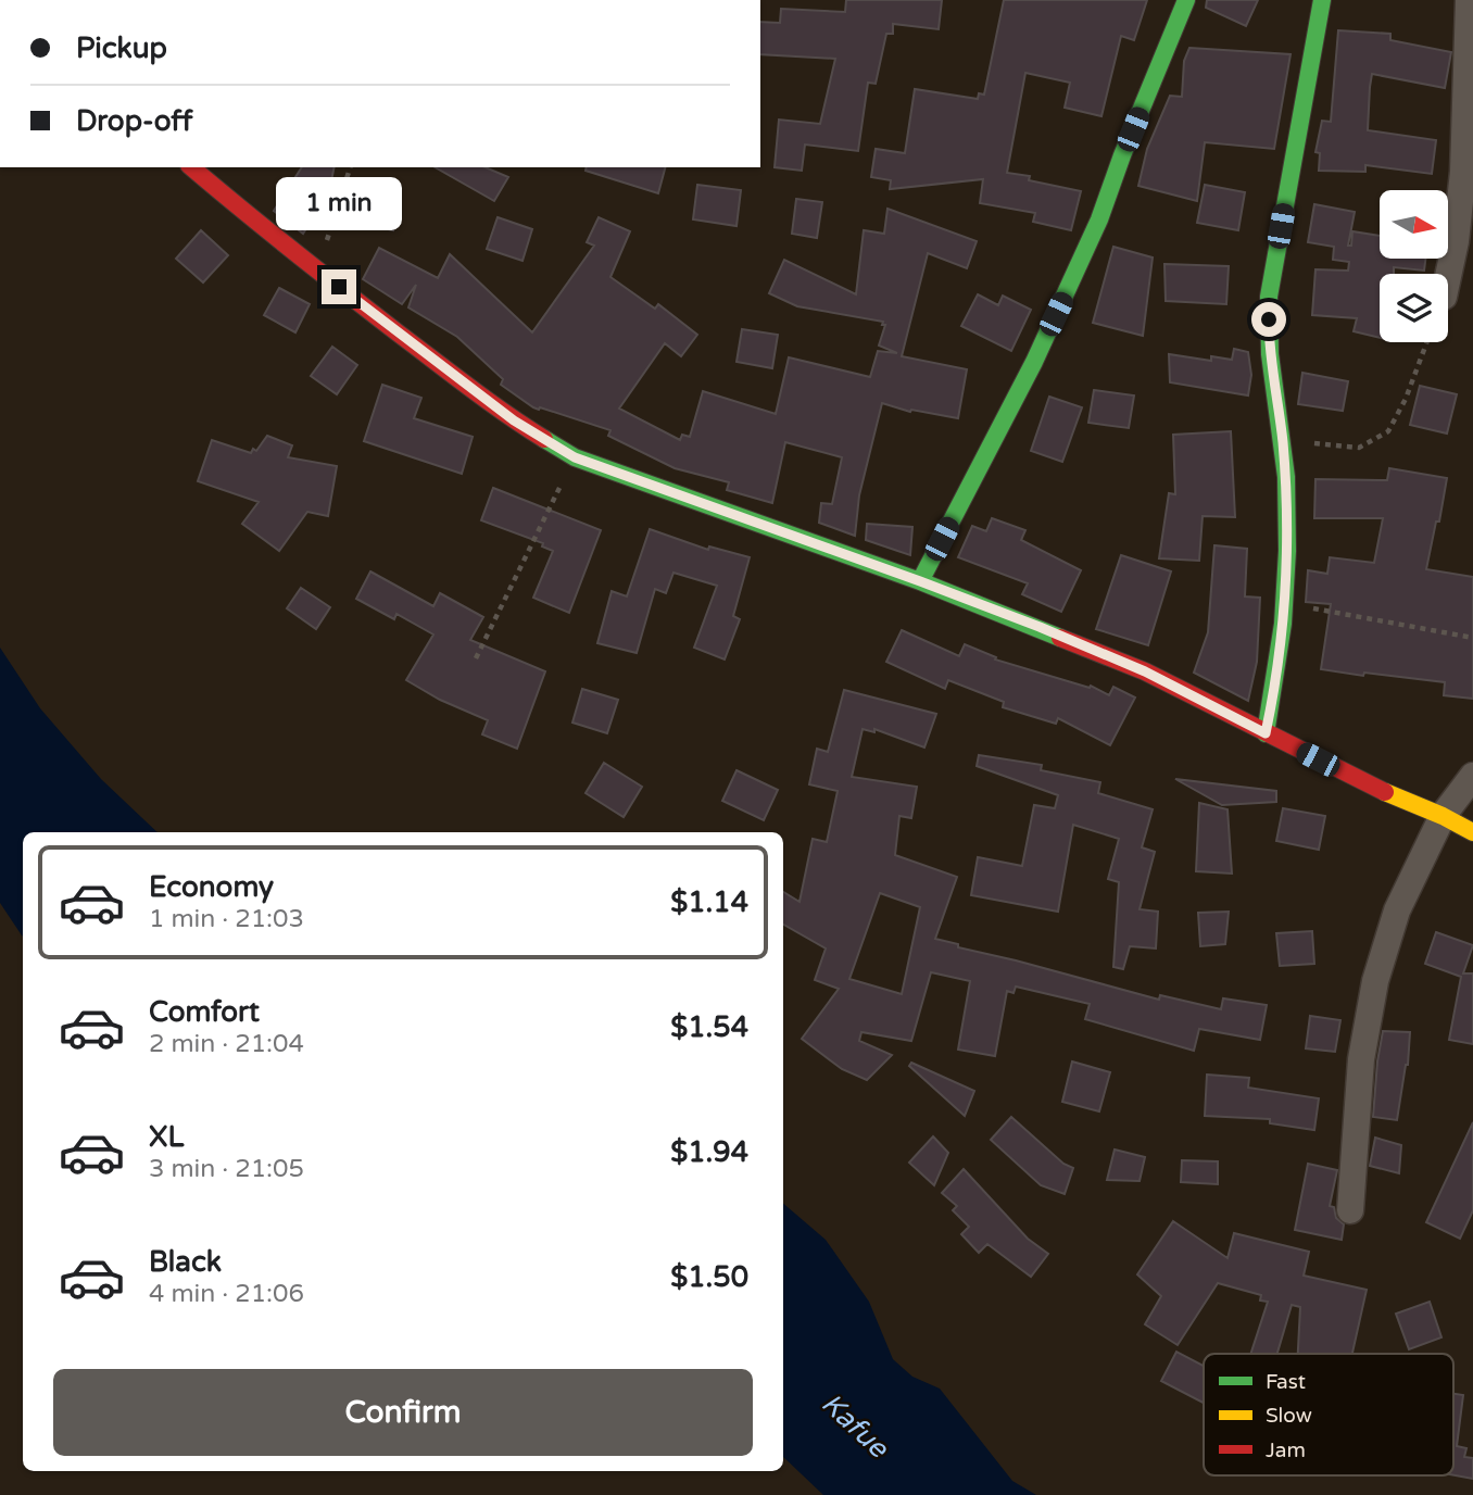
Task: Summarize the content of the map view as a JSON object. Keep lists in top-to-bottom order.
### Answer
{
  "water": ["Kafue"],
  "legend": ["Fast", "Slow", "Jam"],
  "north": "right",
  "page": {
    "banner": ["Pickup", "Drop-off"],
    "bubble": "1 min",
    "list": [
      {
        "name": "Economy",
        "note": "1 min · 21:03",
        "value": "$1.14"
      },
      {
        "name": "Comfort",
        "note": "2 min · 21:04",
        "value": "$1.54"
      },
      {
        "name": "XL",
        "note": "3 min · 21:05",
        "value": "$1.94"
      },
      {
        "name": "Black",
        "note": "4 min · 21:06",
        "value": "$1.50"
      }
    ],
    "buttons": "Confirm"
  }
}
